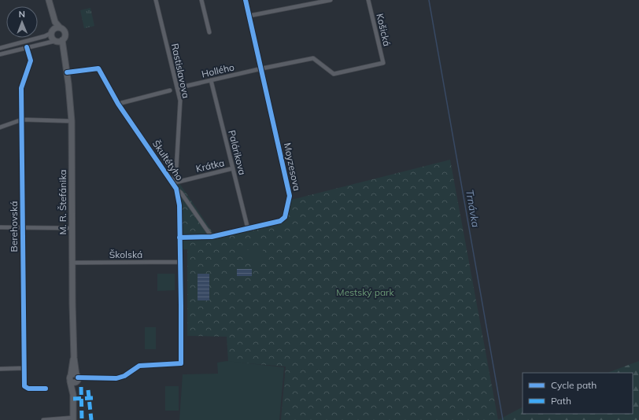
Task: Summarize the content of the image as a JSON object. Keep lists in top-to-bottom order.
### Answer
{
  "streets": {
    "street": [
      "Košická",
      "Rastislavova",
      "Hollého",
      "Palárikova",
      "Škultétyho",
      "Krátka",
      "Moyzesova",
      "M. R. Štefánika",
      "Berehovská",
      "Školská"
    ]
  },
  "crossings": [
    ["Košická", "Hollého"],
    ["Rastislavova", "Hollého"],
    ["Rastislavova", "Škultétyho"],
    ["Rastislavova", "Krátka"],
    ["Hollého", "Palárikova"],
    ["Hollého", "Moyzesova"],
    ["Palárikova", "Krátka"],
    ["Palárikova", "Moyzesova"],
    ["Škultétyho", "Krátka"],
    ["Škultétyho", "Moyzesova"],
    ["Škultétyho", "M. R. Štefánika"],
    ["Škultétyho", "Školská"],
    ["M. R. Štefánika", "Školská"]
  ],
  "water": ["Trnávka"],
  "parks": ["Mestský park"],
  "legend": ["Cycle path", "Path"],
  "north": "top"
}
